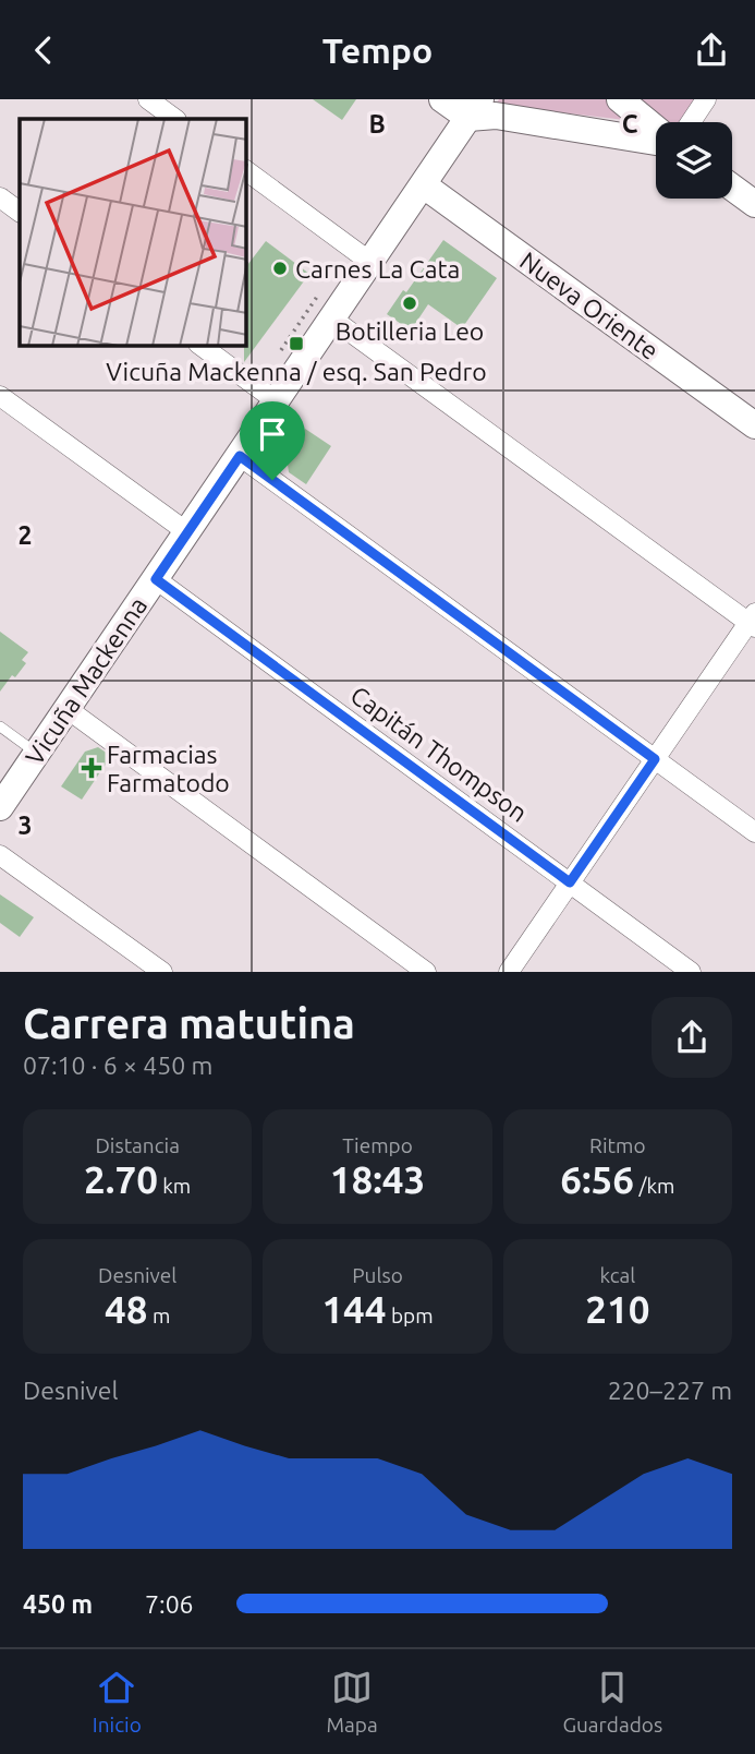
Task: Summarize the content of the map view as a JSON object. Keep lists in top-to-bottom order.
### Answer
{
  "streets": {
    "main road": ["Nueva Oriente", "Vicuña Mackenna"],
    "street": ["Capitán Thompson"]
  },
  "crossings": [
    ["Nueva Oriente", "Vicuña Mackenna"],
    ["Vicuña Mackenna", "Capitán Thompson"]
  ],
  "places": {
    "other": ["Carnes La Cata", "Botilleria Leo"],
    "transit": ["Vicuña Mackenna / esq. San Pedro"],
    "health": ["Farmacias Farmatodo"]
  },
  "page": {
    "header": "Tempo",
    "heading": ["Carrera matutina", "07:10 · 6 × 450 m"],
    "stats": [
      ["Distancia", "2.70 km"],
      ["Tiempo", "18:43"],
      ["Ritmo", "6:56 /km"],
      ["Desnivel", "48 m"],
      ["Pulso", "144 bpm"],
      ["kcal", "210"]
    ],
    "chart": ["Desnivel", "220–227 m"],
    "list": [
      {
        "name": "450 m",
        "note": "7:06"
      }
    ],
    "tabs": ["Inicio", "Mapa", "Guardados"]
  },
  "grid": {
    "columns": ["B", "C"],
    "rows": ["2", "3"]
  }
}
